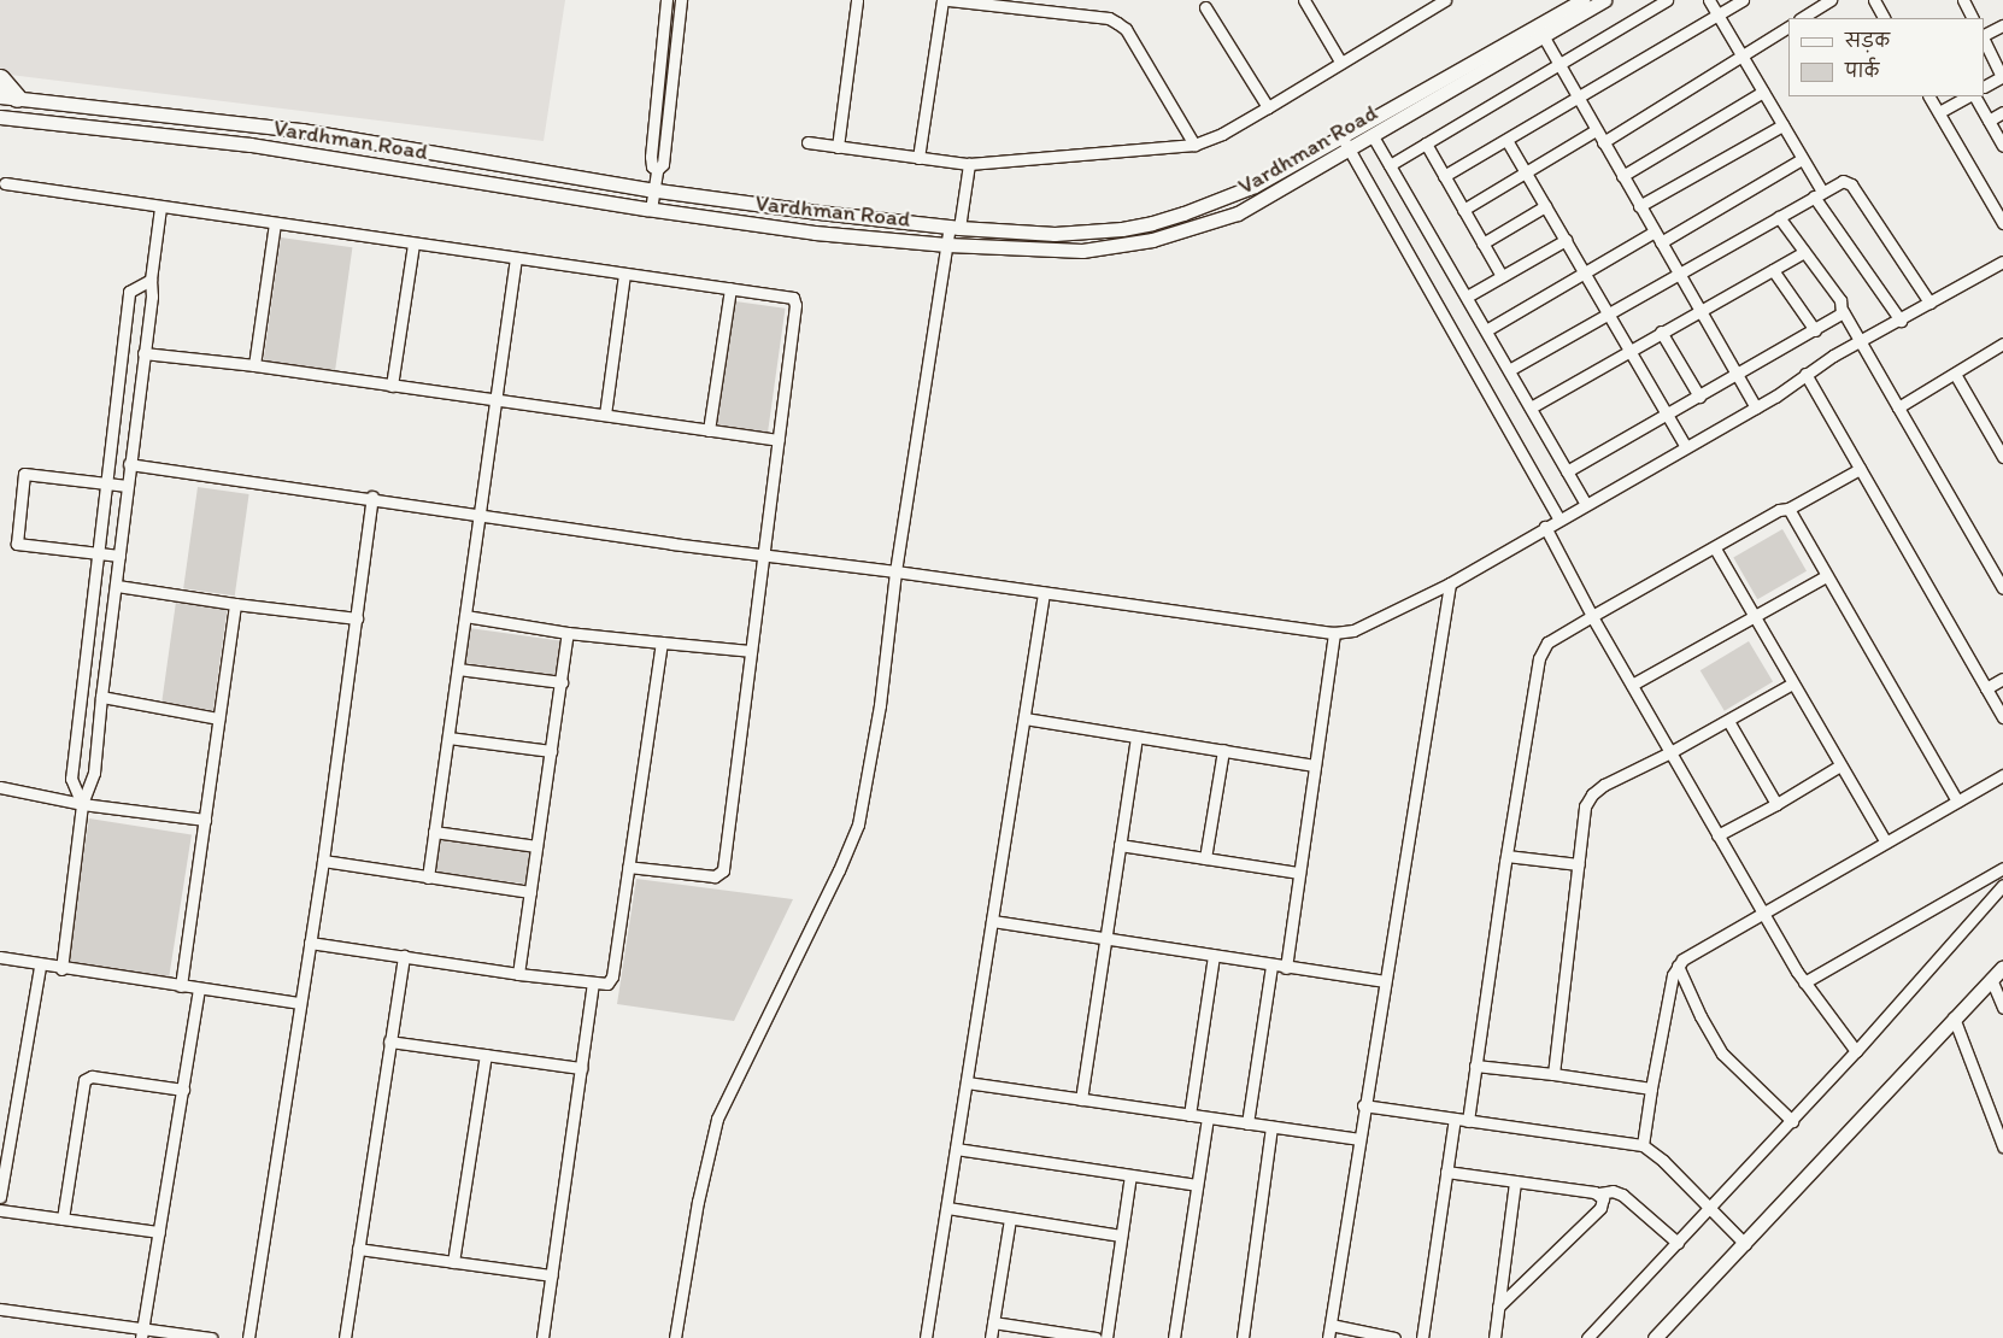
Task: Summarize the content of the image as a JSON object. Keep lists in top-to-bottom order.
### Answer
{
  "streets": {
    "street": ["Vardhman Road"]
  },
  "legend": ["सड़क", "पार्क"]
}
